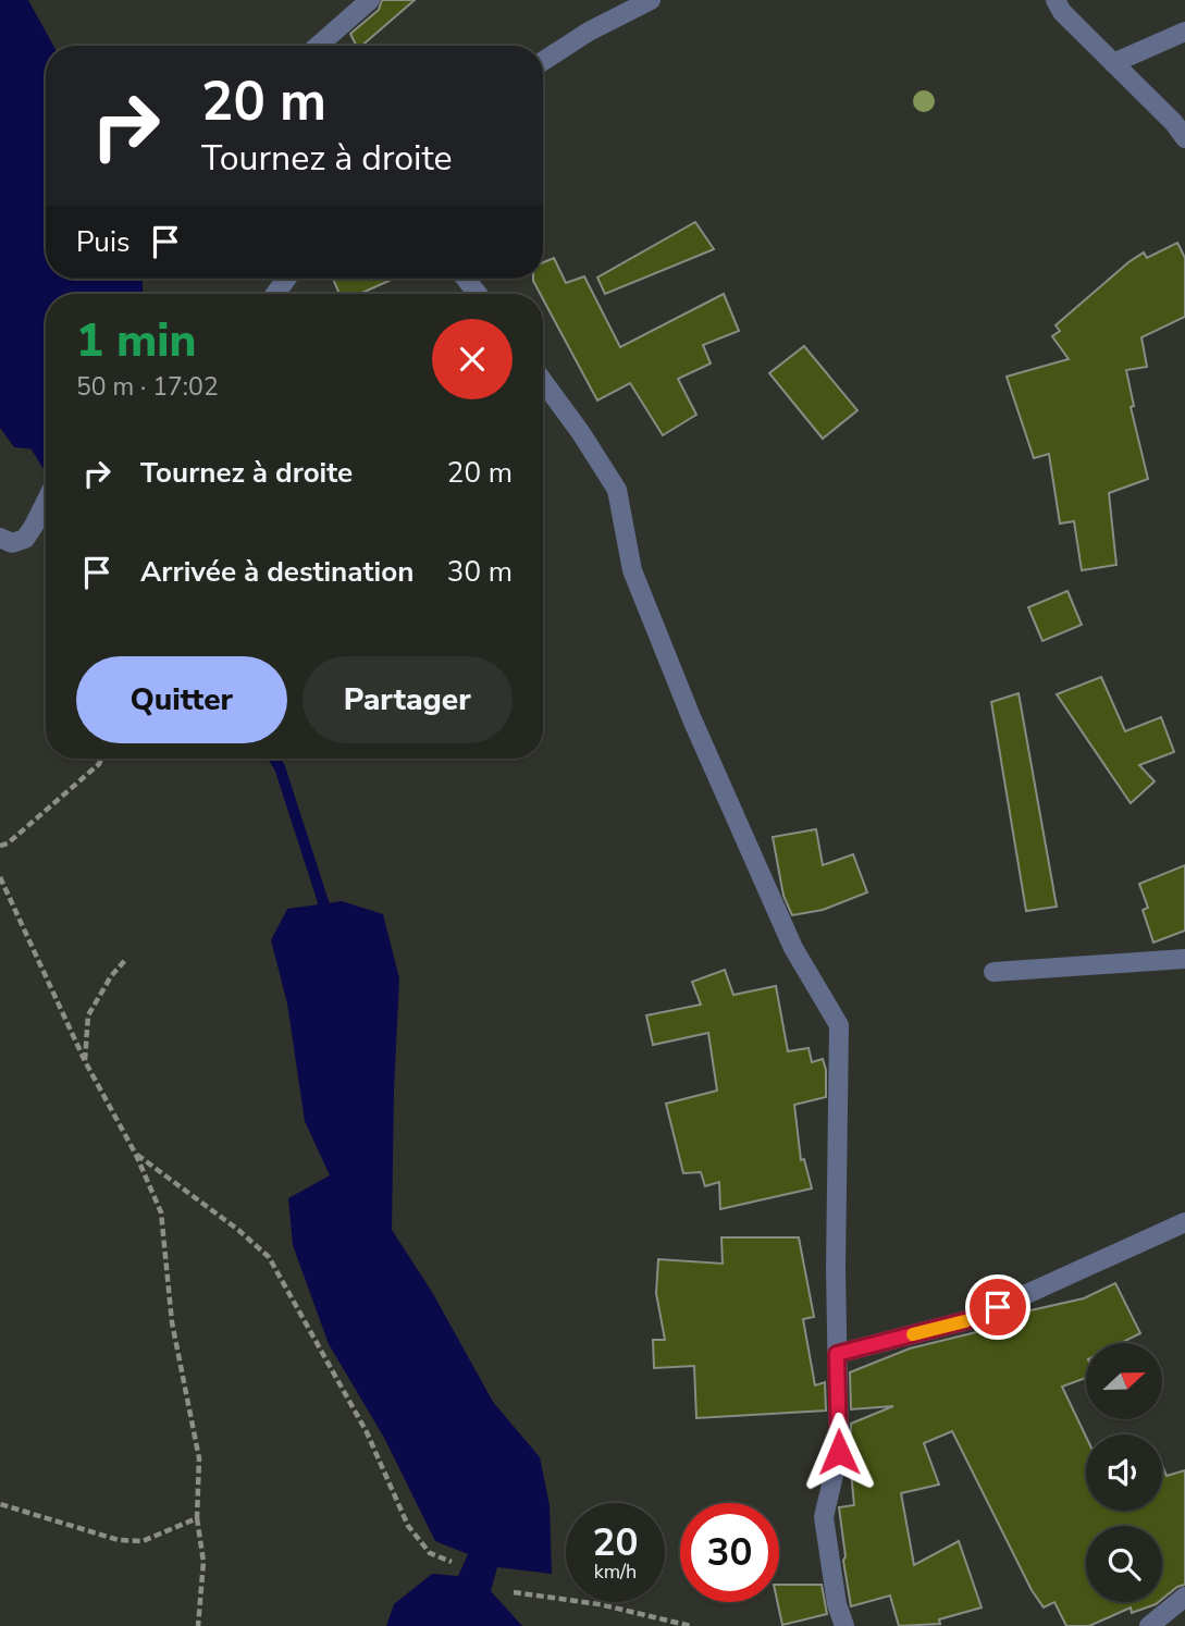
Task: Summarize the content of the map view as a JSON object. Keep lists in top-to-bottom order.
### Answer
{
  "north": "right",
  "page": {
    "turn": ["20 m", "Tournez à droite"],
    "then": "Puis",
    "heading": ["1 min", "50 m · 17:02"],
    "list": [
      {
        "name": "Tournez à droite",
        "value": "20 m"
      },
      {
        "name": "Arrivée à destination",
        "value": "30 m"
      }
    ],
    "buttons": ["Quitter", "Partager"],
    "speed": "20 km/h",
    "limit": "30"
  }
}
